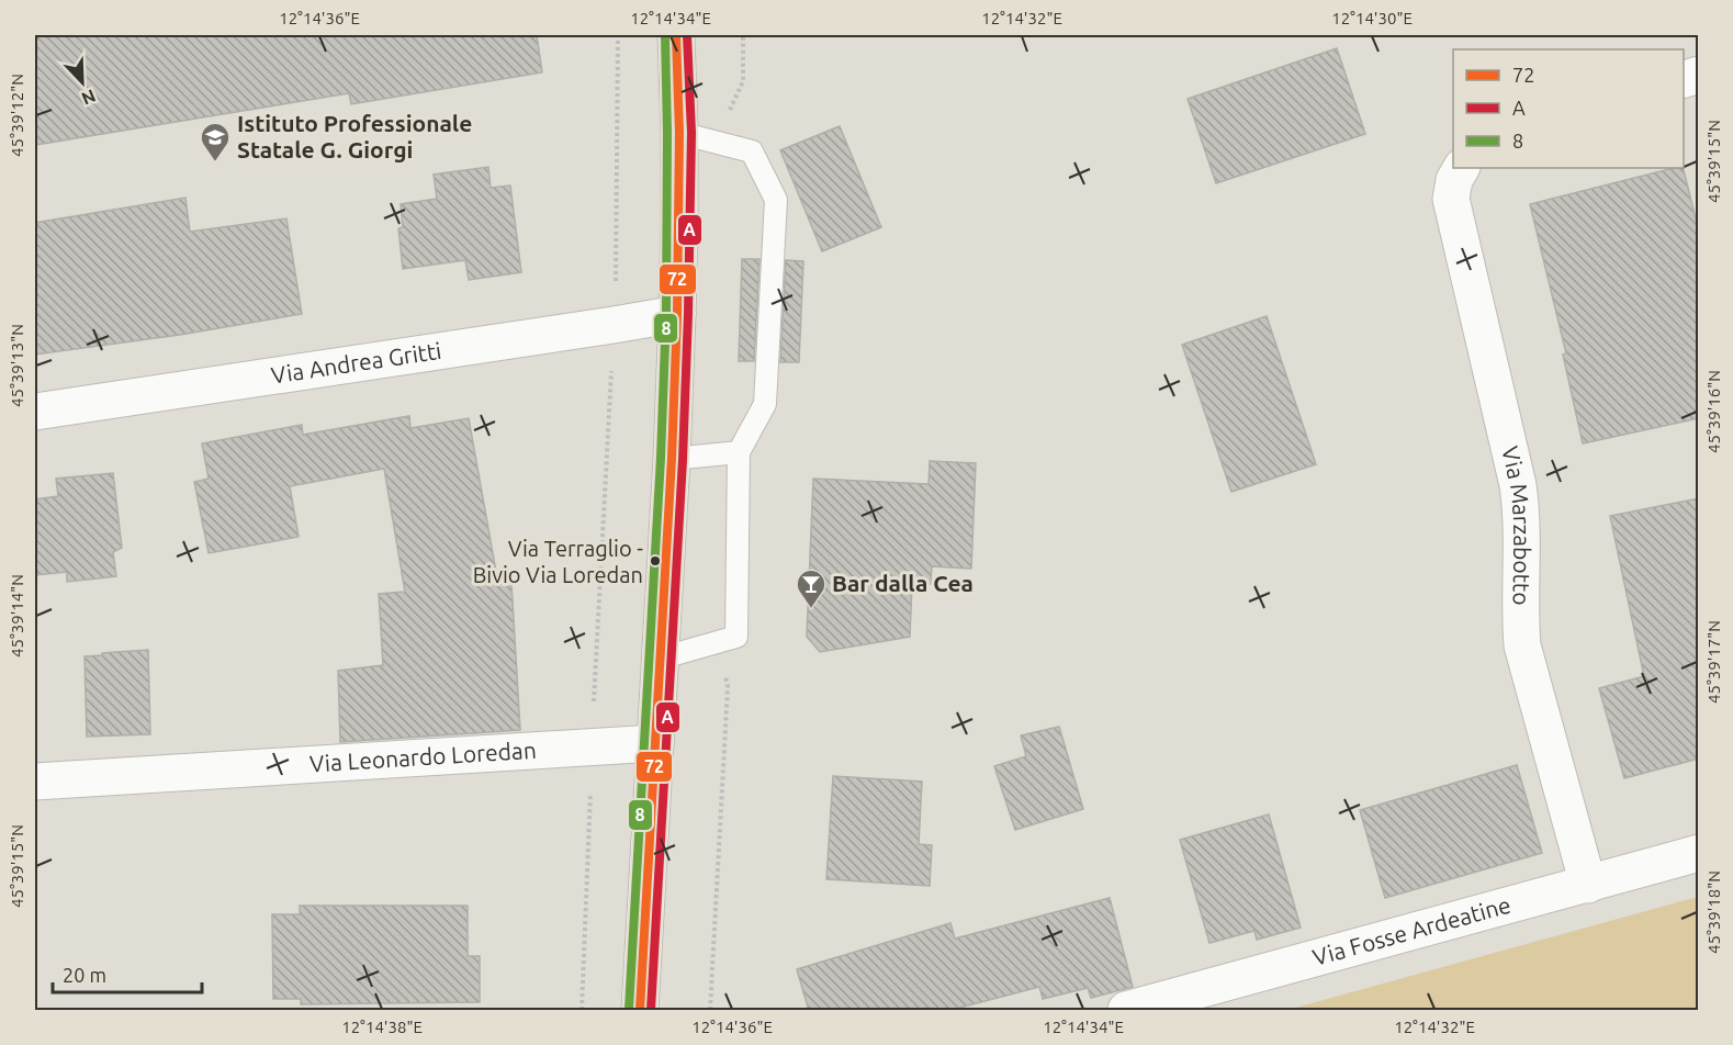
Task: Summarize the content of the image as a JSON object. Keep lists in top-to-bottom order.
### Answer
{
  "streets": {
    "street": [
      "Via Andrea Gritti",
      "Via Marzabotto",
      "Via Leonardo Loredan",
      "Via Fosse Ardeatine"
    ]
  },
  "crossings": [
    ["Via Marzabotto", "Via Fosse Ardeatine"]
  ],
  "places": {
    "school or university": ["Istituto Professionale Statale G. Giorgi"],
    "other": ["Via Terraglio - Bivio Via Loredan"],
    "bar": ["Bar dalla Cea"]
  },
  "lines": ["transit line 72", "transit line A", "transit line 8"],
  "legend": ["72", "A", "8"],
  "scale_bar": "20 m",
  "north": "bottom right",
  "coordinates": [
    "12°14'36\"E",
    "12°14'34\"E",
    "12°14'32\"E",
    "12°14'30\"E",
    "45°39'12\"N",
    "45°39'15\"N",
    "45°39'13\"N",
    "45°39'16\"N",
    "45°39'14\"N",
    "45°39'17\"N",
    "45°39'18\"N",
    "12°14'38\"E"
  ]
}
